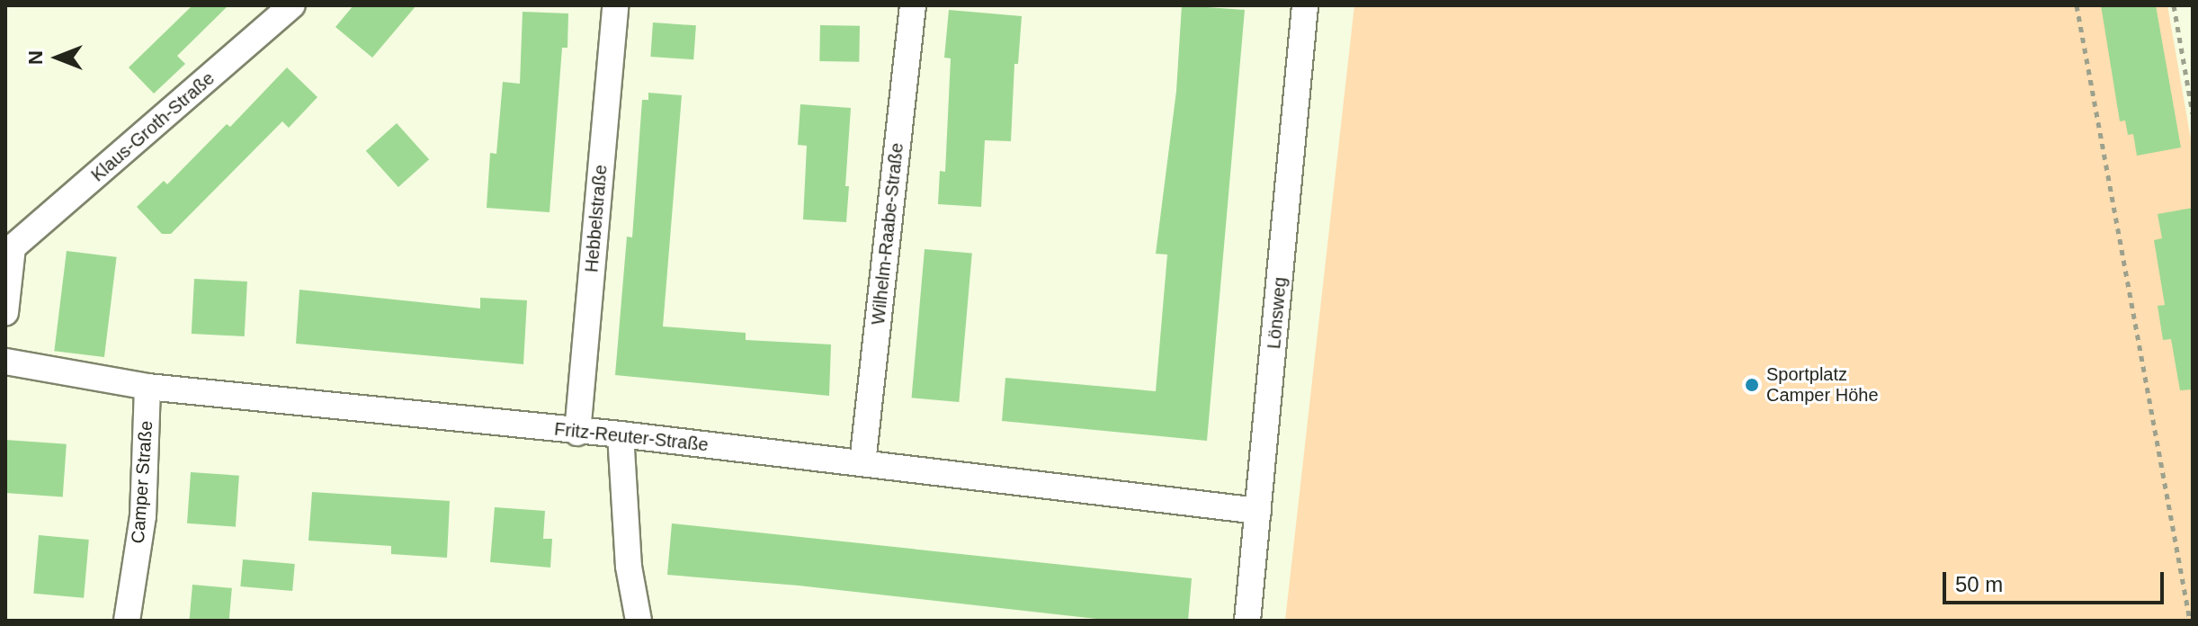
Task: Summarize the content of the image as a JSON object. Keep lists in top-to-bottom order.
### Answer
{
  "streets": {
    "street": [
      "Klaus-Groth-Straße",
      "Hebbelstraße",
      "Wilhelm-Raabe-Straße",
      "Lönsweg",
      "Fritz-Reuter-Straße",
      "Camper Straße"
    ]
  },
  "crossings": [
    ["Hebbelstraße", "Fritz-Reuter-Straße"],
    ["Wilhelm-Raabe-Straße", "Fritz-Reuter-Straße"],
    ["Lönsweg", "Fritz-Reuter-Straße"],
    ["Fritz-Reuter-Straße", "Camper Straße"]
  ],
  "places": ["Sportplatz Camper Höhe"],
  "scale_bar": "50 m",
  "north": "left"
}
